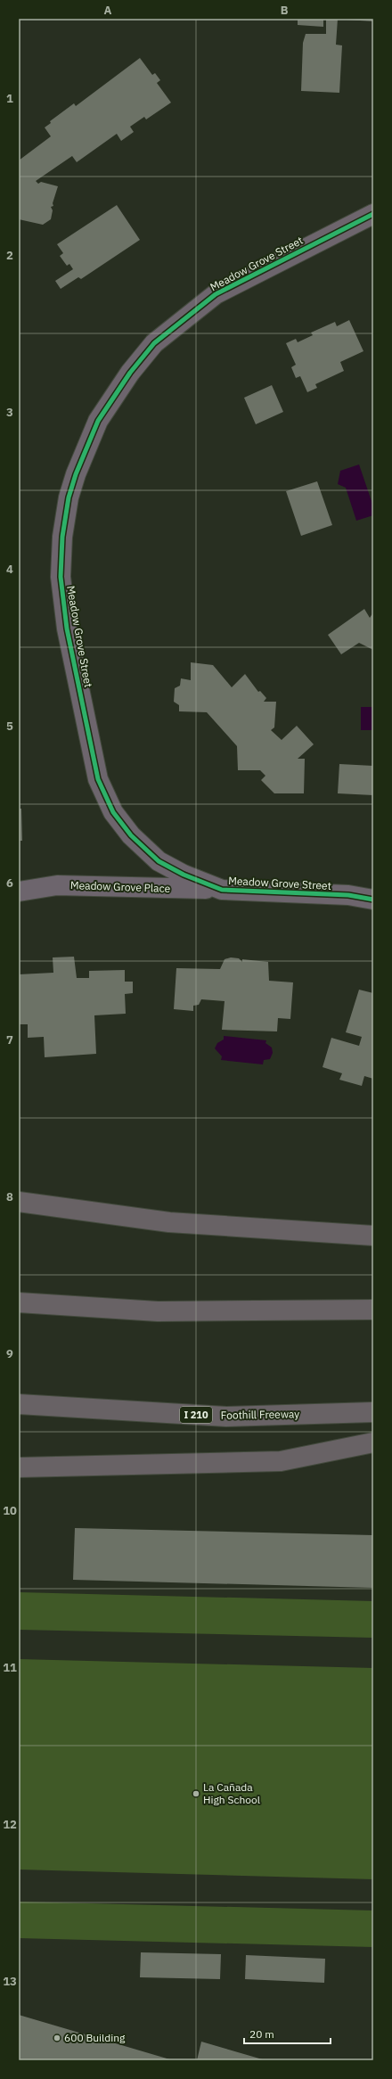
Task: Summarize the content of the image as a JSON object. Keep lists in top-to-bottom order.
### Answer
{
  "streets": {
    "highway": ["I 210", "Foothill Freeway"],
    "street": ["Meadow Grove Street", "Meadow Grove Place"]
  },
  "crossings": [
    ["Meadow Grove Street", "Meadow Grove Place"]
  ],
  "places": ["La Cañada High School", "600 Building"],
  "scale_bar": "20 m",
  "grid": {
    "columns": ["A", "B"],
    "rows": [
      "1",
      "2",
      "3",
      "4",
      "5",
      "6",
      "7",
      "8",
      "9",
      "10",
      "11",
      "12",
      "13"
    ]
  }
}
